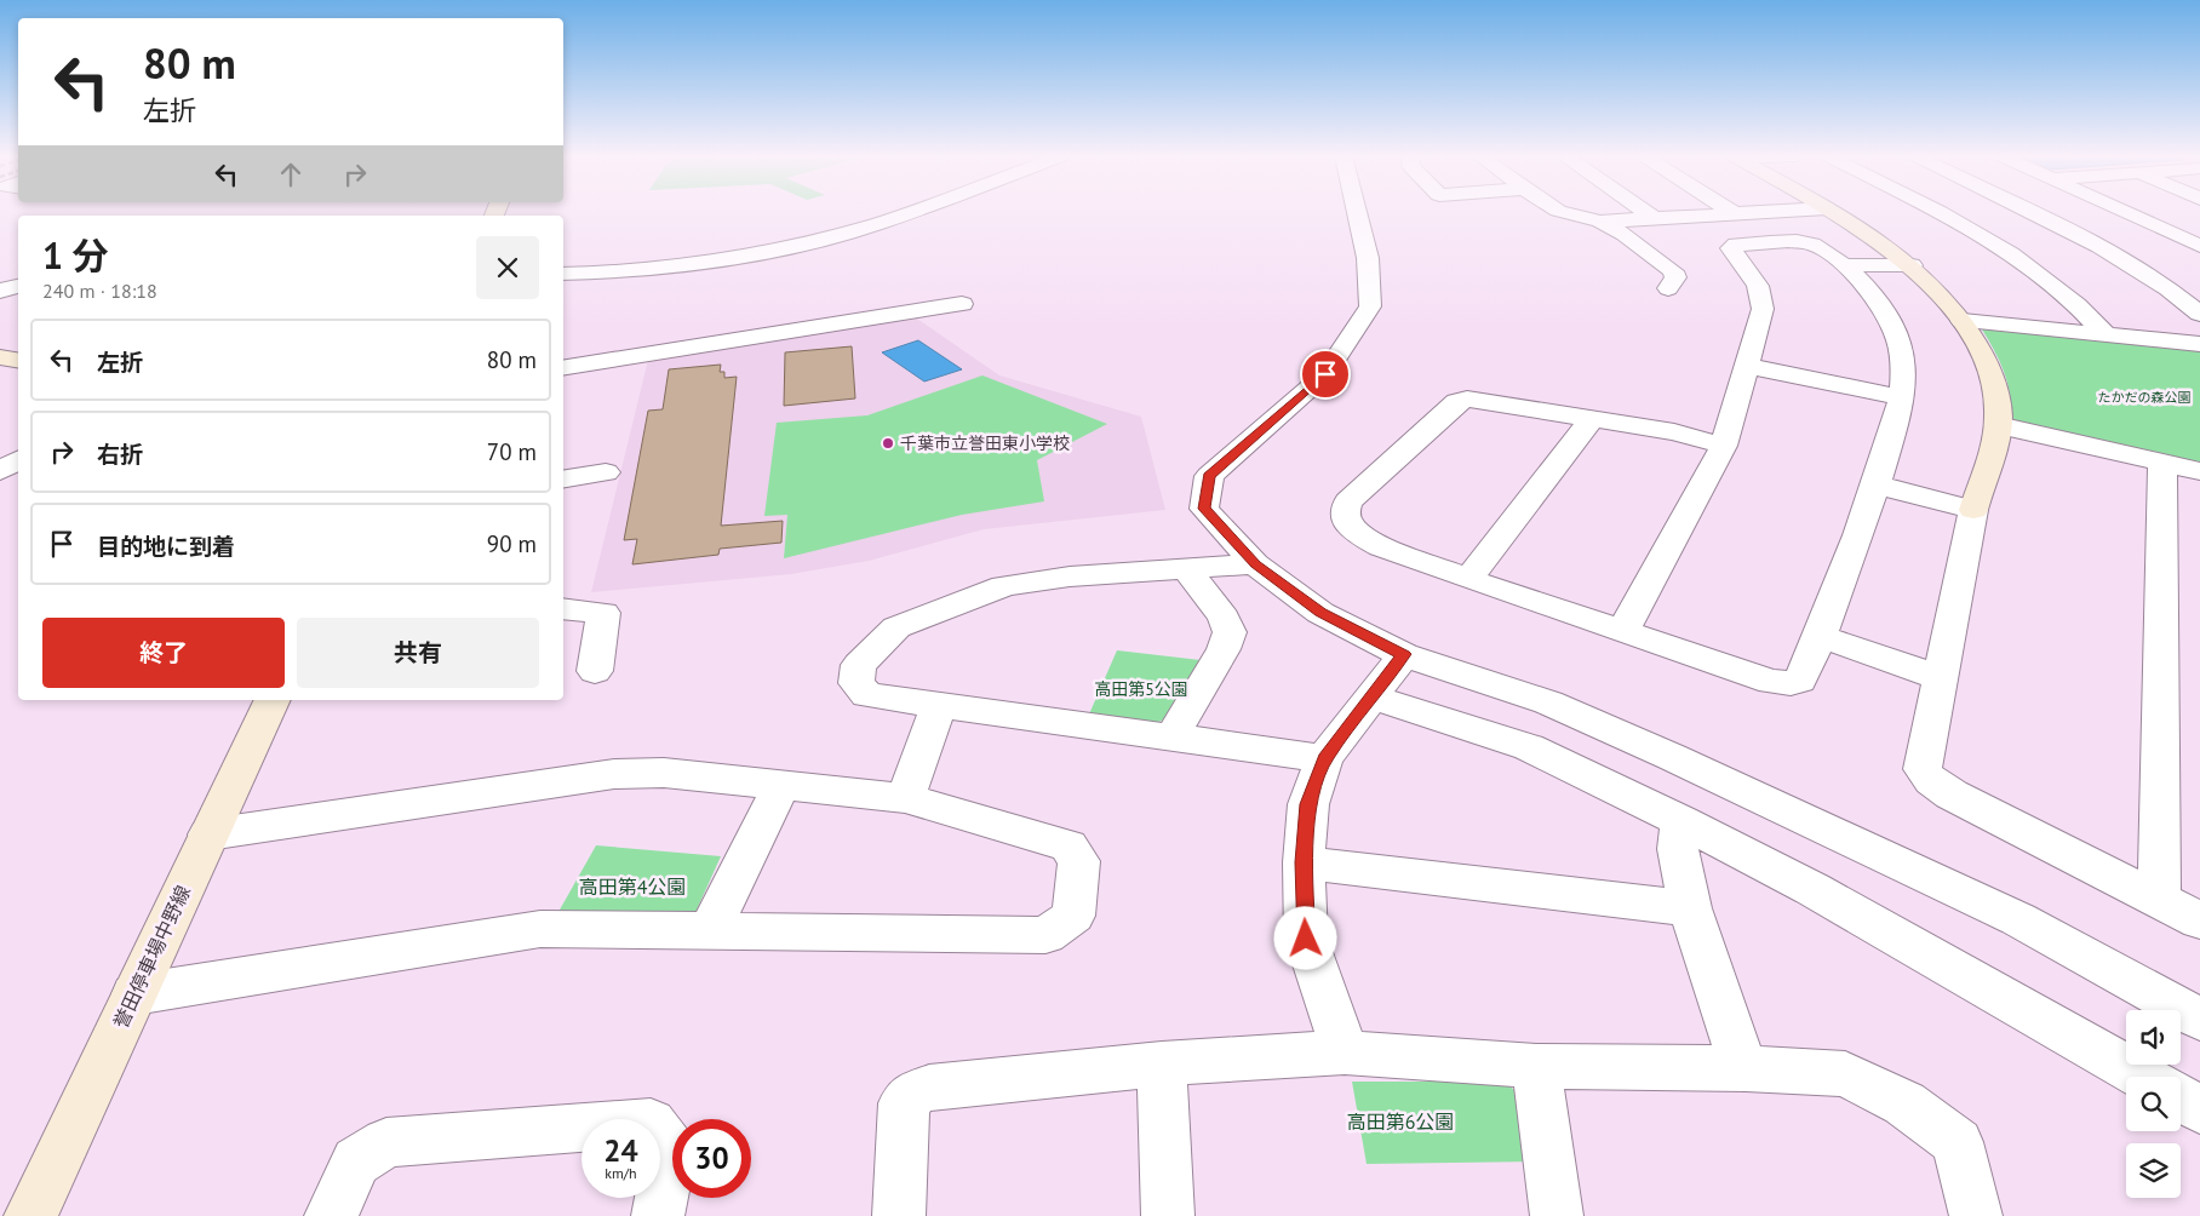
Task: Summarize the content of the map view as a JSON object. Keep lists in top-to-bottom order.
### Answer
{
  "streets": {
    "street": ["誉田停車場中野線"]
  },
  "parks": [
    "たかだの森公園",
    "高田第5公園",
    "高田第4公園",
    "高田第6公園"
  ],
  "places": ["千葉市立誉田東小学校"],
  "page": {
    "turn": ["80 m", "左折"],
    "heading": ["1 分", "240 m · 18:18"],
    "list": [
      {
        "name": "左折",
        "value": "80 m"
      },
      {
        "name": "右折",
        "value": "70 m"
      },
      {
        "name": "目的地に到着",
        "value": "90 m"
      }
    ],
    "buttons": ["終了", "共有"],
    "speed": "24 km/h",
    "limit": "30"
  }
}
